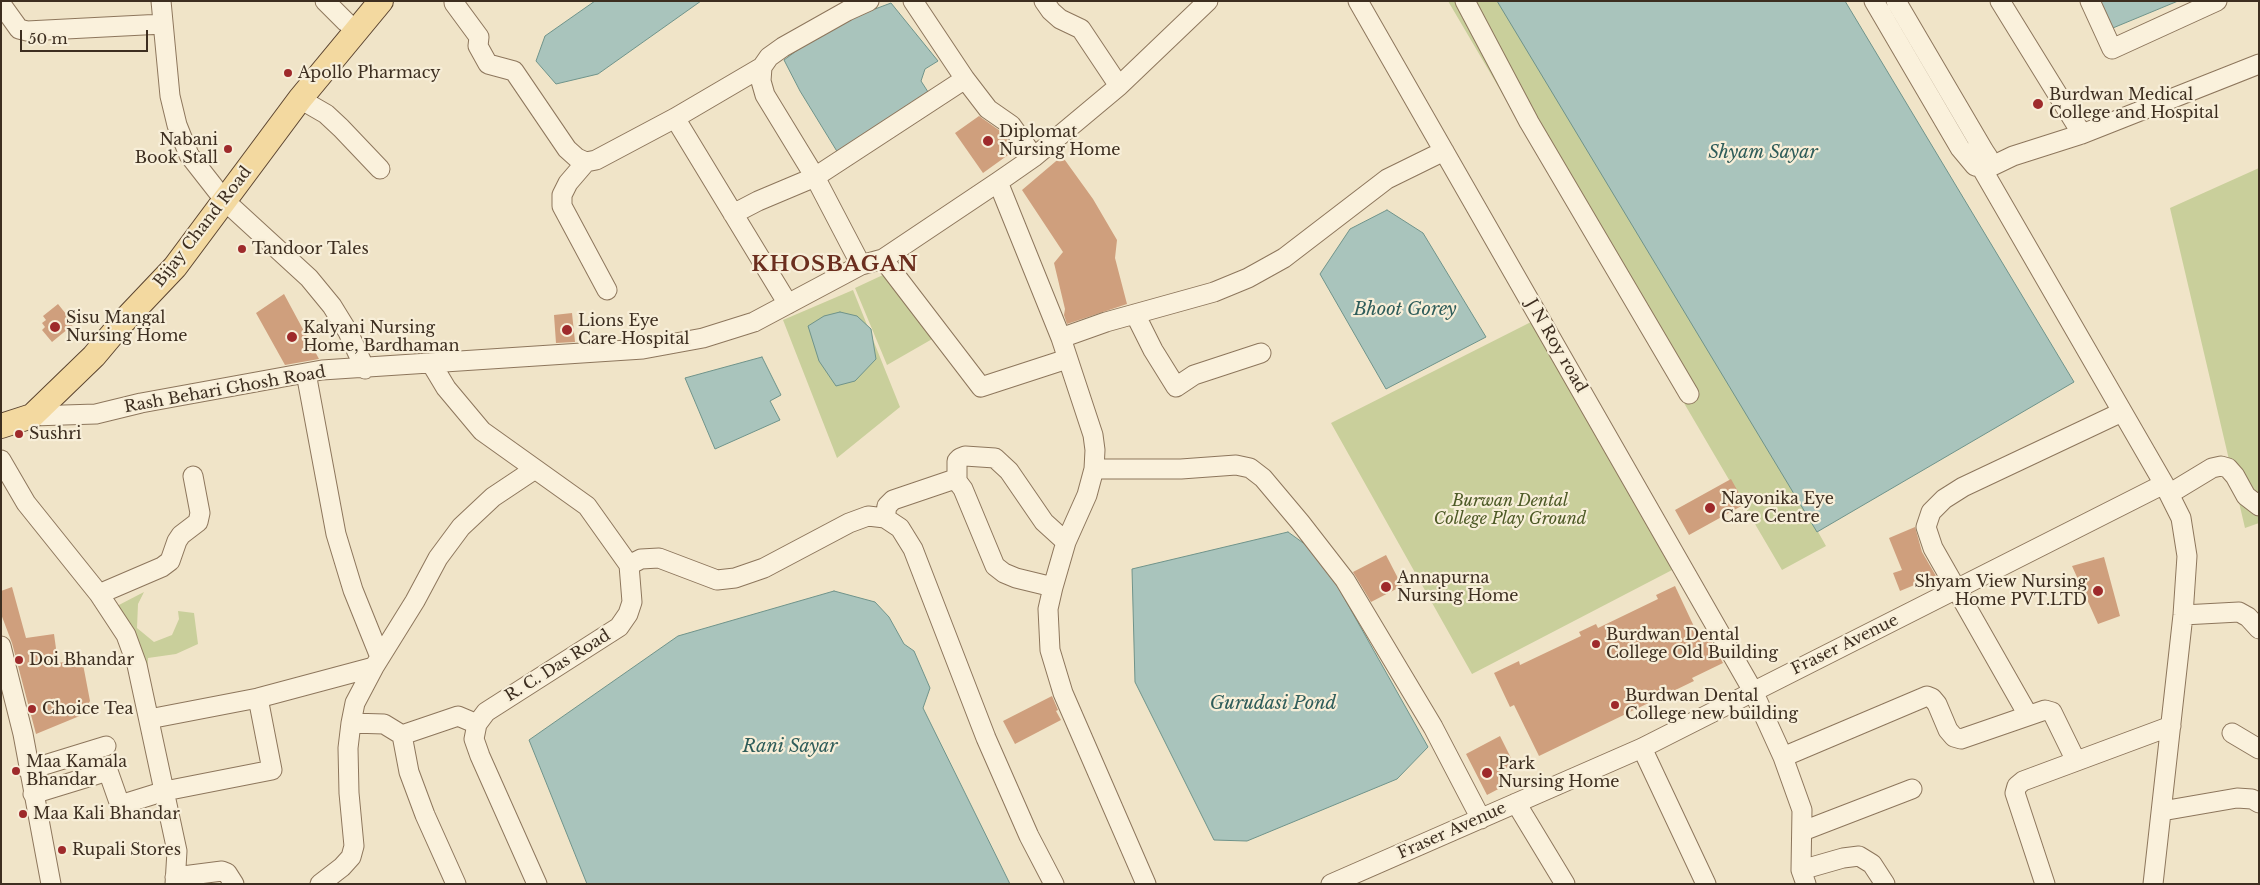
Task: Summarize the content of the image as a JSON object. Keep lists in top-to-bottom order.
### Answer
{
  "streets": {
    "main road": ["Bijay Chand Road"],
    "street": [
      "J N Roy road",
      "Rash Behari Ghosh Road",
      "Fraser Avenue",
      "R. C. Das Road"
    ]
  },
  "crossings": [
    ["Bijay Chand Road", "Rash Behari Ghosh Road"],
    ["J N Roy road", "Fraser Avenue"]
  ],
  "districts": ["KHOSBAGAN"],
  "water": [
    "Shyam Sayar",
    "Bhoot Gorey",
    "Gurudasi Pond",
    "Rani Sayar"
  ],
  "parks": ["Burwan Dental College Play Ground"],
  "places": [
    "Apollo Pharmacy",
    "Burdwan Medical College and Hospital",
    "Diplomat Nursing Home",
    "Nabani Book Stall",
    "Tandoor Tales",
    "Sisu Mangal Nursing Home",
    "Lions Eye Care Hospital",
    "Kalyani Nursing Home, Bardhaman",
    "Sushri",
    "Nayonika Eye Care Centre",
    "Annapurna Nursing Home",
    "Shyam View Nursing Home PVT.LTD",
    "Burdwan Dental College Old Building",
    "Doi Bhandar",
    "Burdwan Dental College new building",
    "Choice Tea",
    "Maa Kamala Bhandar",
    "Park Nursing Home",
    "Maa Kali Bhandar",
    "Rupali Stores"
  ],
  "scale_bar": "50 m"
}
